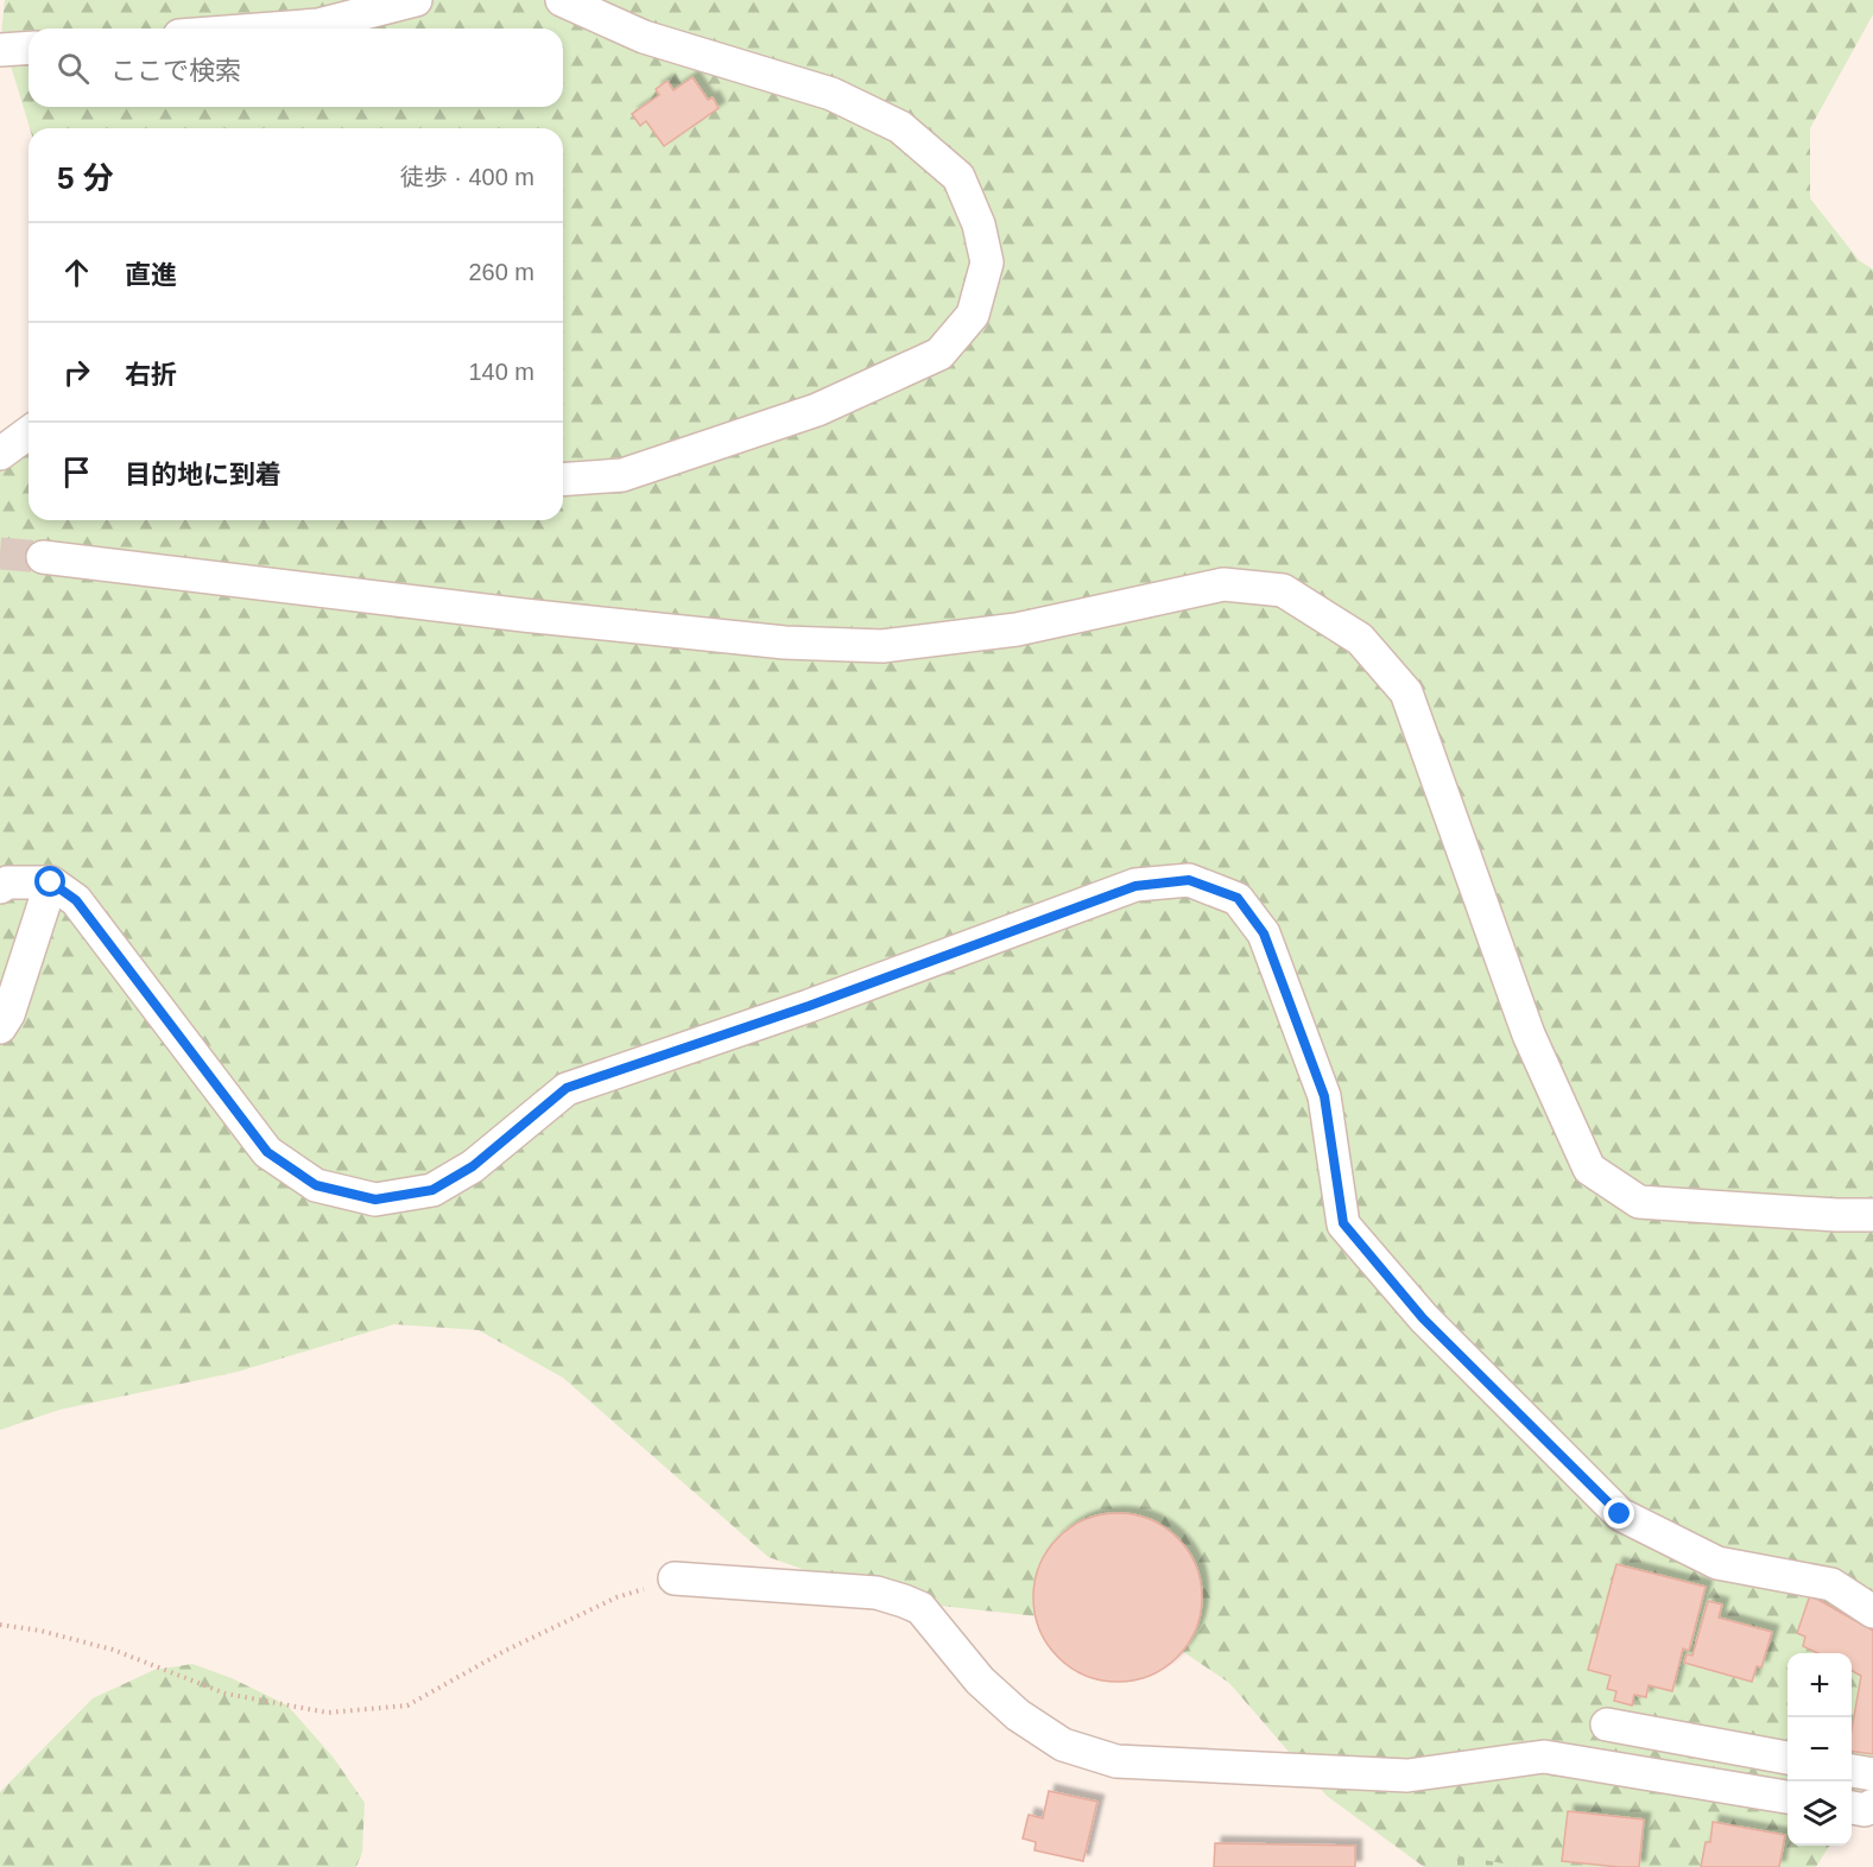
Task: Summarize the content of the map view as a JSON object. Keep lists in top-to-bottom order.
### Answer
{
  "page": {
    "search": "ここで検索",
    "heading": ["5 分", "徒歩 · 400 m"],
    "list": [
      ["直進", "260 m"],
      ["右折", "140 m"],
      "目的地に到着"
    ],
    "map_buttons": ["+", "−"]
  }
}
